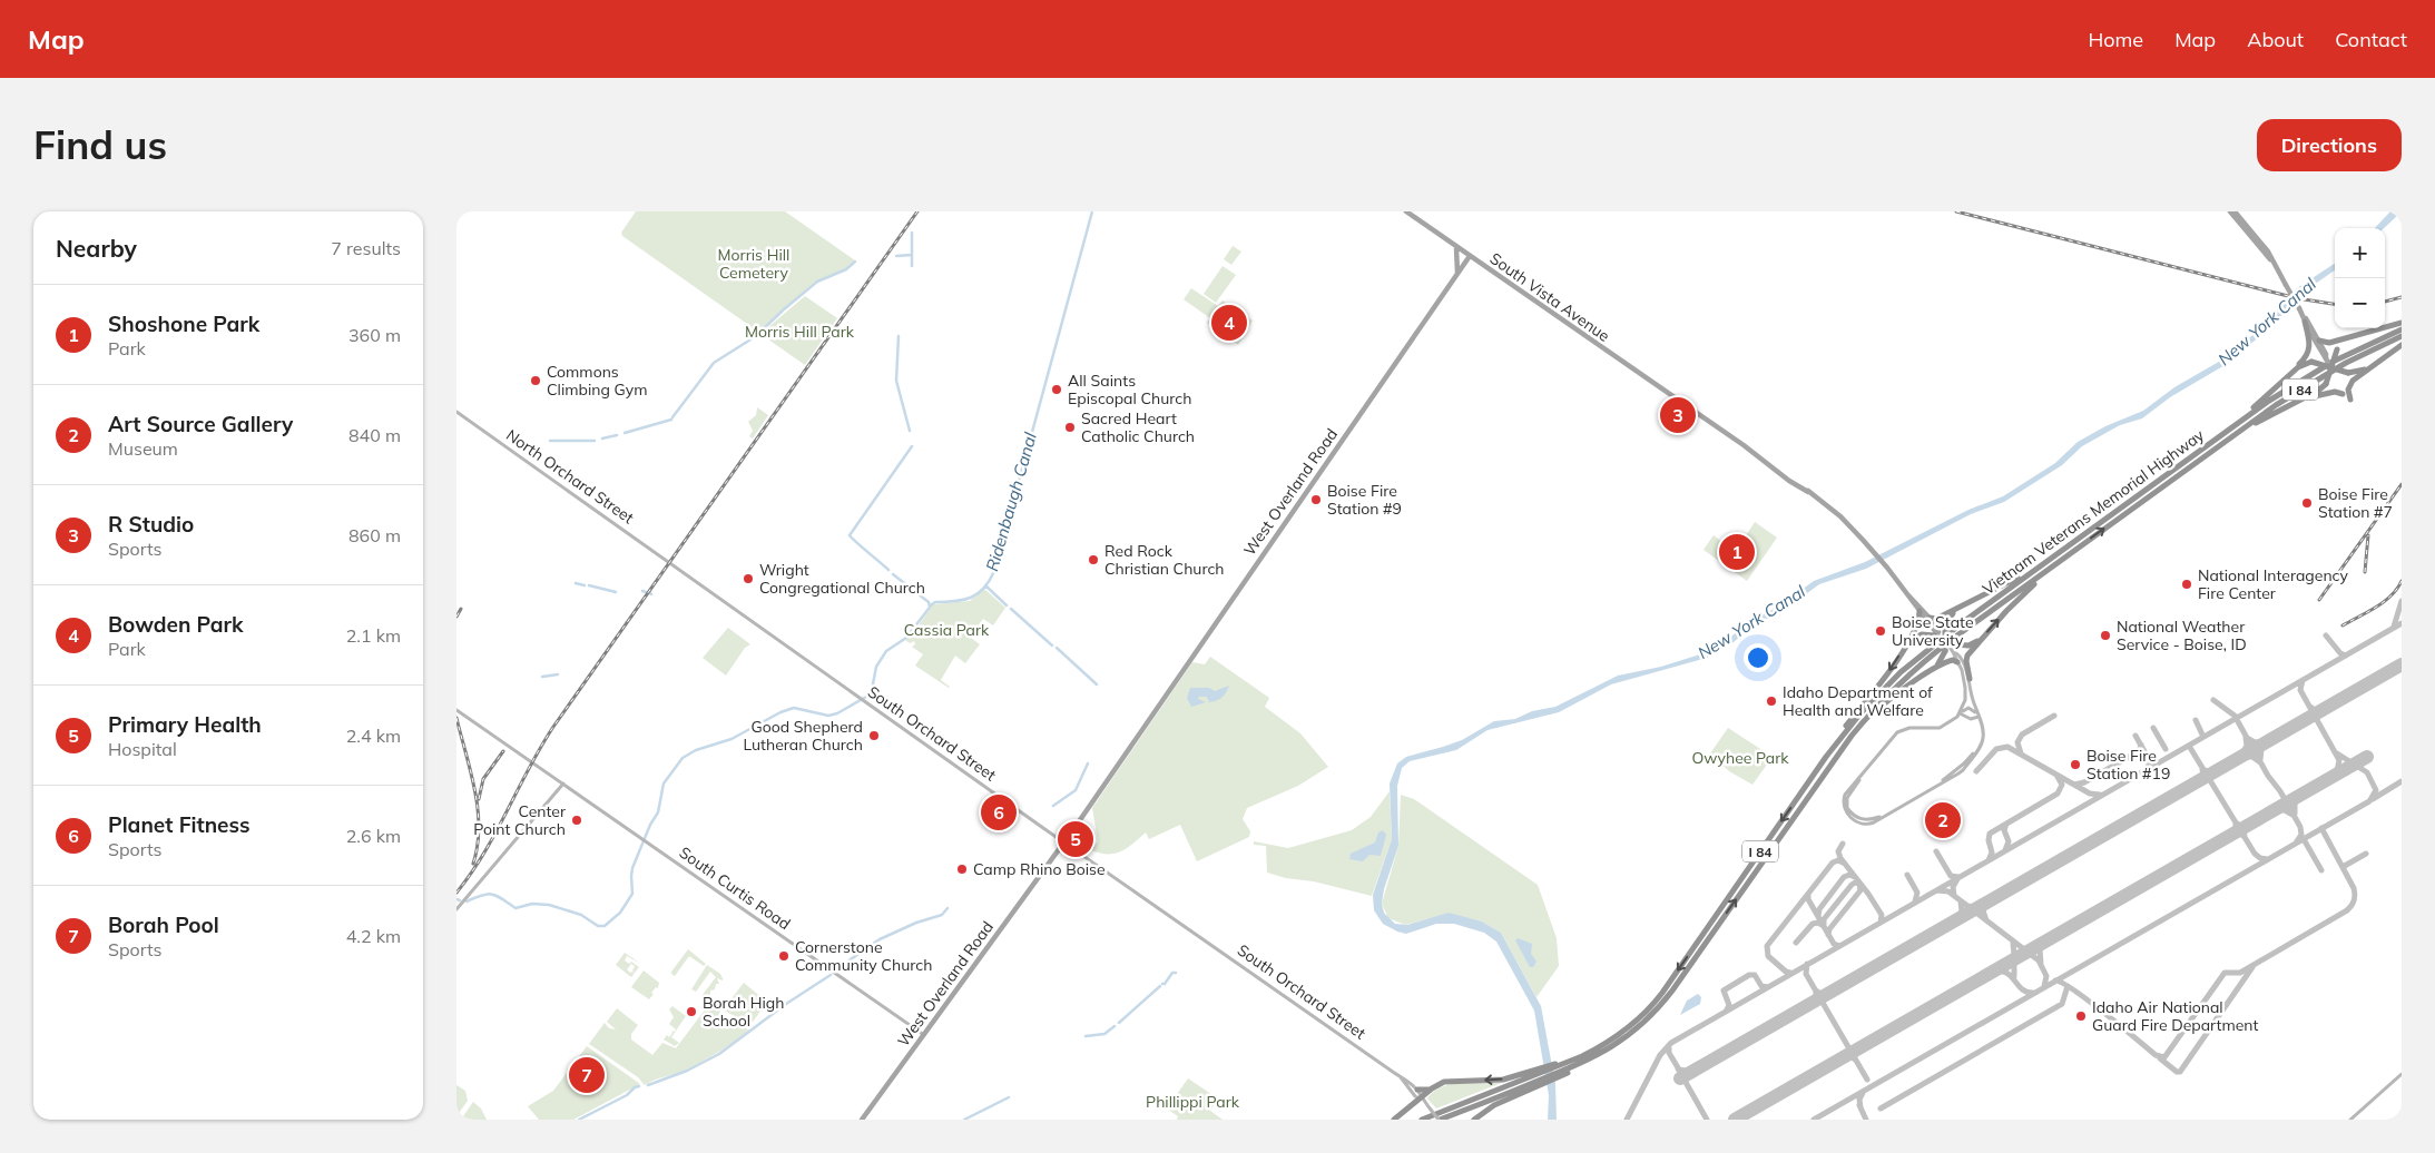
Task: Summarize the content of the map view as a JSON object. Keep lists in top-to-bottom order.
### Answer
{
  "streets": {
    "highway": ["I 84", "Vietnam Veterans Memorial Highway"],
    "main road": [
      "South Vista Avenue",
      "North Orchard Street",
      "West Overland Road",
      "South Orchard Street",
      "South Curtis Road"
    ]
  },
  "crossings": [
    ["South Vista Avenue", "West Overland Road"],
    ["North Orchard Street", "South Orchard Street"],
    ["West Overland Road", "South Orchard Street"],
    ["West Overland Road", "South Curtis Road"],
    ["Vietnam Veterans Memorial Highway", "South Orchard Street"]
  ],
  "water": ["New York Canal", "Ridenbaugh Canal"],
  "parks": [
    "Morris Hill Cemetery",
    "Morris Hill Park",
    "Cassia Park",
    "Owyhee Park",
    "Phillippi Park"
  ],
  "places": [
    "Commons Climbing Gym",
    "All Saints Episcopal Church",
    "Sacred Heart Catholic Church",
    "Boise Fire Station #9",
    "Boise Fire Station #7",
    "Red Rock Christian Church",
    "Wright Congregational Church",
    "National Interagency Fire Center",
    "Boise State University",
    "National Weather Service - Boise, ID",
    "Idaho Department of Health and Welfare",
    "Good Shepherd Lutheran Church",
    "Boise Fire Station #19",
    "Center Point Church",
    "Camp Rhino Boise",
    "Cornerstone Community Church",
    "Borah High School",
    "Idaho Air National Guard Fire Department"
  ],
  "page": {
    "header": "Map",
    "nav": [
      "Home",
      "Map",
      "About",
      "Contact"
    ],
    "buttons": "Directions",
    "title": "Find us",
    "heading": ["Nearby", "7 results"],
    "map_buttons": ["+", "−"],
    "list": [
      {
        "mark": "1",
        "name": "Shoshone Park",
        "note": "Park",
        "value": "360 m"
      },
      {
        "mark": "2",
        "name": "Art Source Gallery",
        "note": "Museum",
        "value": "840 m"
      },
      {
        "mark": "3",
        "name": "R Studio",
        "note": "Sports",
        "value": "860 m"
      },
      {
        "mark": "4",
        "name": "Bowden Park",
        "note": "Park",
        "value": "2.1 km"
      },
      {
        "mark": "5",
        "name": "Primary Health",
        "note": "Hospital",
        "value": "2.4 km"
      },
      {
        "mark": "6",
        "name": "Planet Fitness",
        "note": "Sports",
        "value": "2.6 km"
      },
      {
        "mark": "7",
        "name": "Borah Pool",
        "note": "Sports",
        "value": "4.2 km"
      }
    ],
    "pins": [
      "4",
      "3",
      "1",
      "6",
      "2",
      "5",
      "7"
    ]
  }
}
